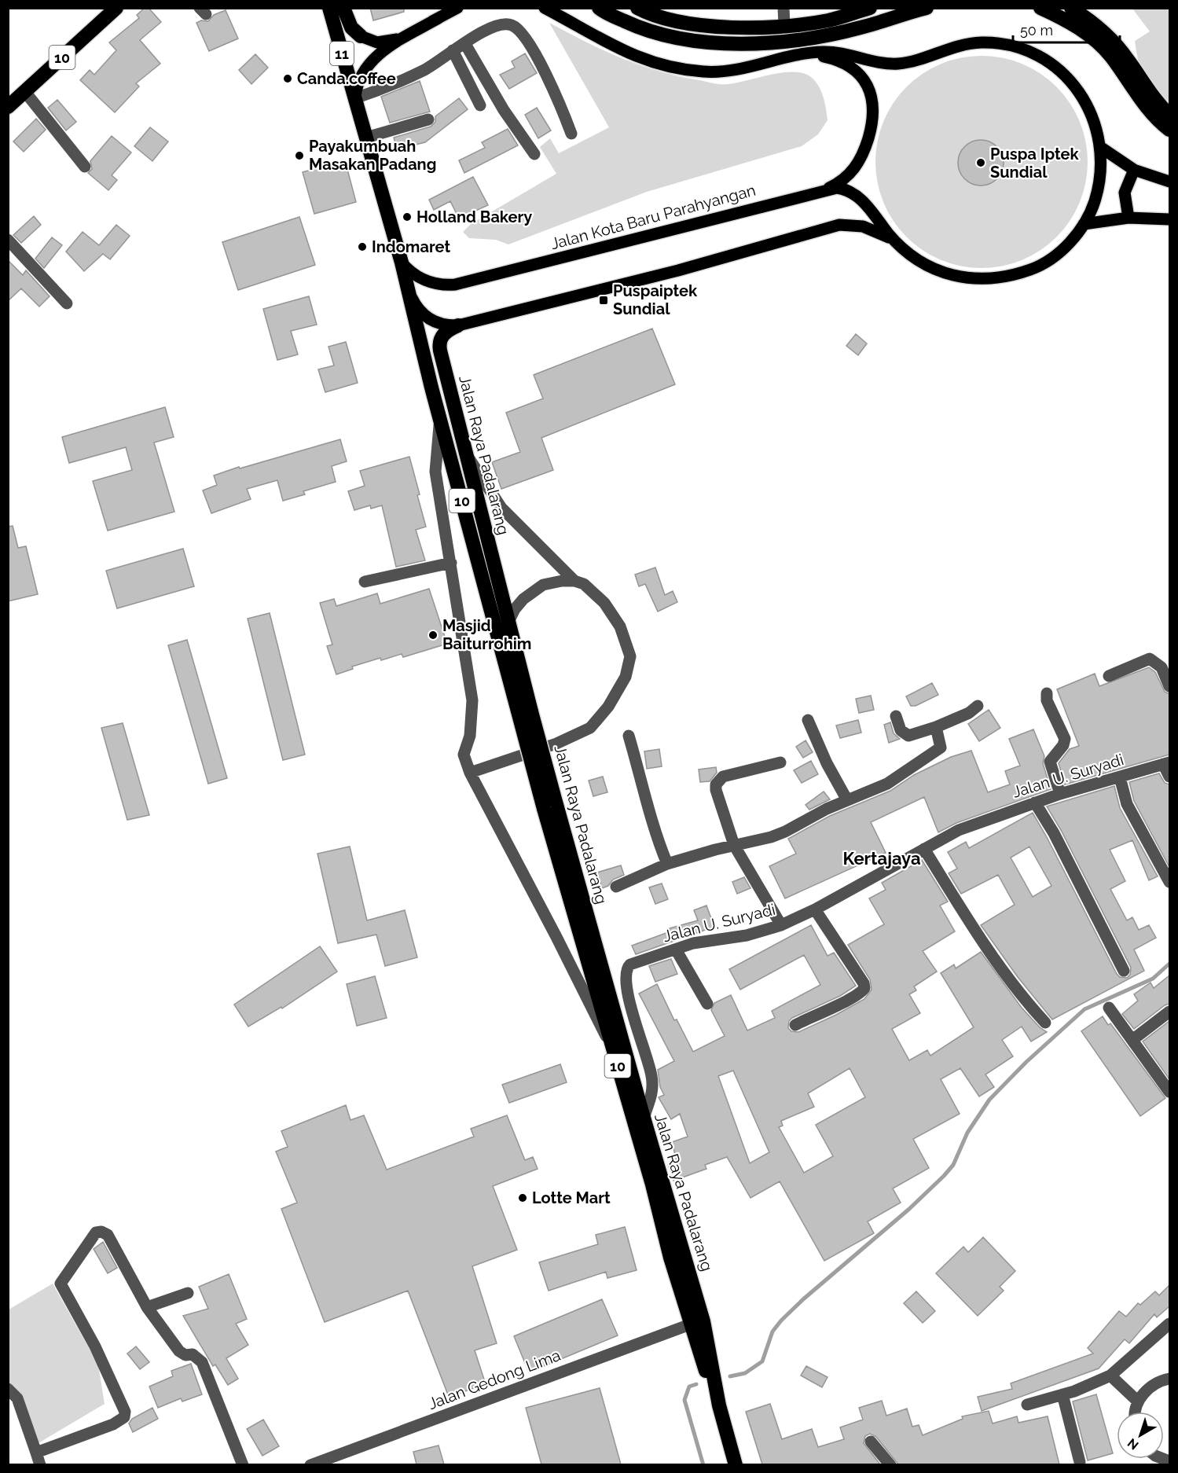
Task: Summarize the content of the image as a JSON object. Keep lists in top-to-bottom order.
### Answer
{
  "streets": {
    "highway": ["11", "10", "Jalan Raya Padalarang"],
    "main road": ["Jalan Kota Baru Parahyangan"],
    "street": ["Jalan U. Suryadi", "Jalan Gedong Lima"]
  },
  "crossings": [
    ["Jalan Kota Baru Parahyangan", "Jalan Raya Padalarang"],
    ["Jalan Raya Padalarang", "Jalan U. Suryadi"],
    ["Jalan Raya Padalarang", "Jalan Gedong Lima"]
  ],
  "districts": ["Kertajaya"],
  "places": {
    "other": [
      "Canda.coffee",
      "Payakumbuah Masakan Padang",
      "Puspa Iptek Sundial",
      "Holland Bakery",
      "Indomaret",
      "Masjid Baiturrohim",
      "Lotte Mart"
    ],
    "transit": ["Puspaiptek Sundial"]
  },
  "scale_bar": "50 m",
  "north": "bottom left"
}
